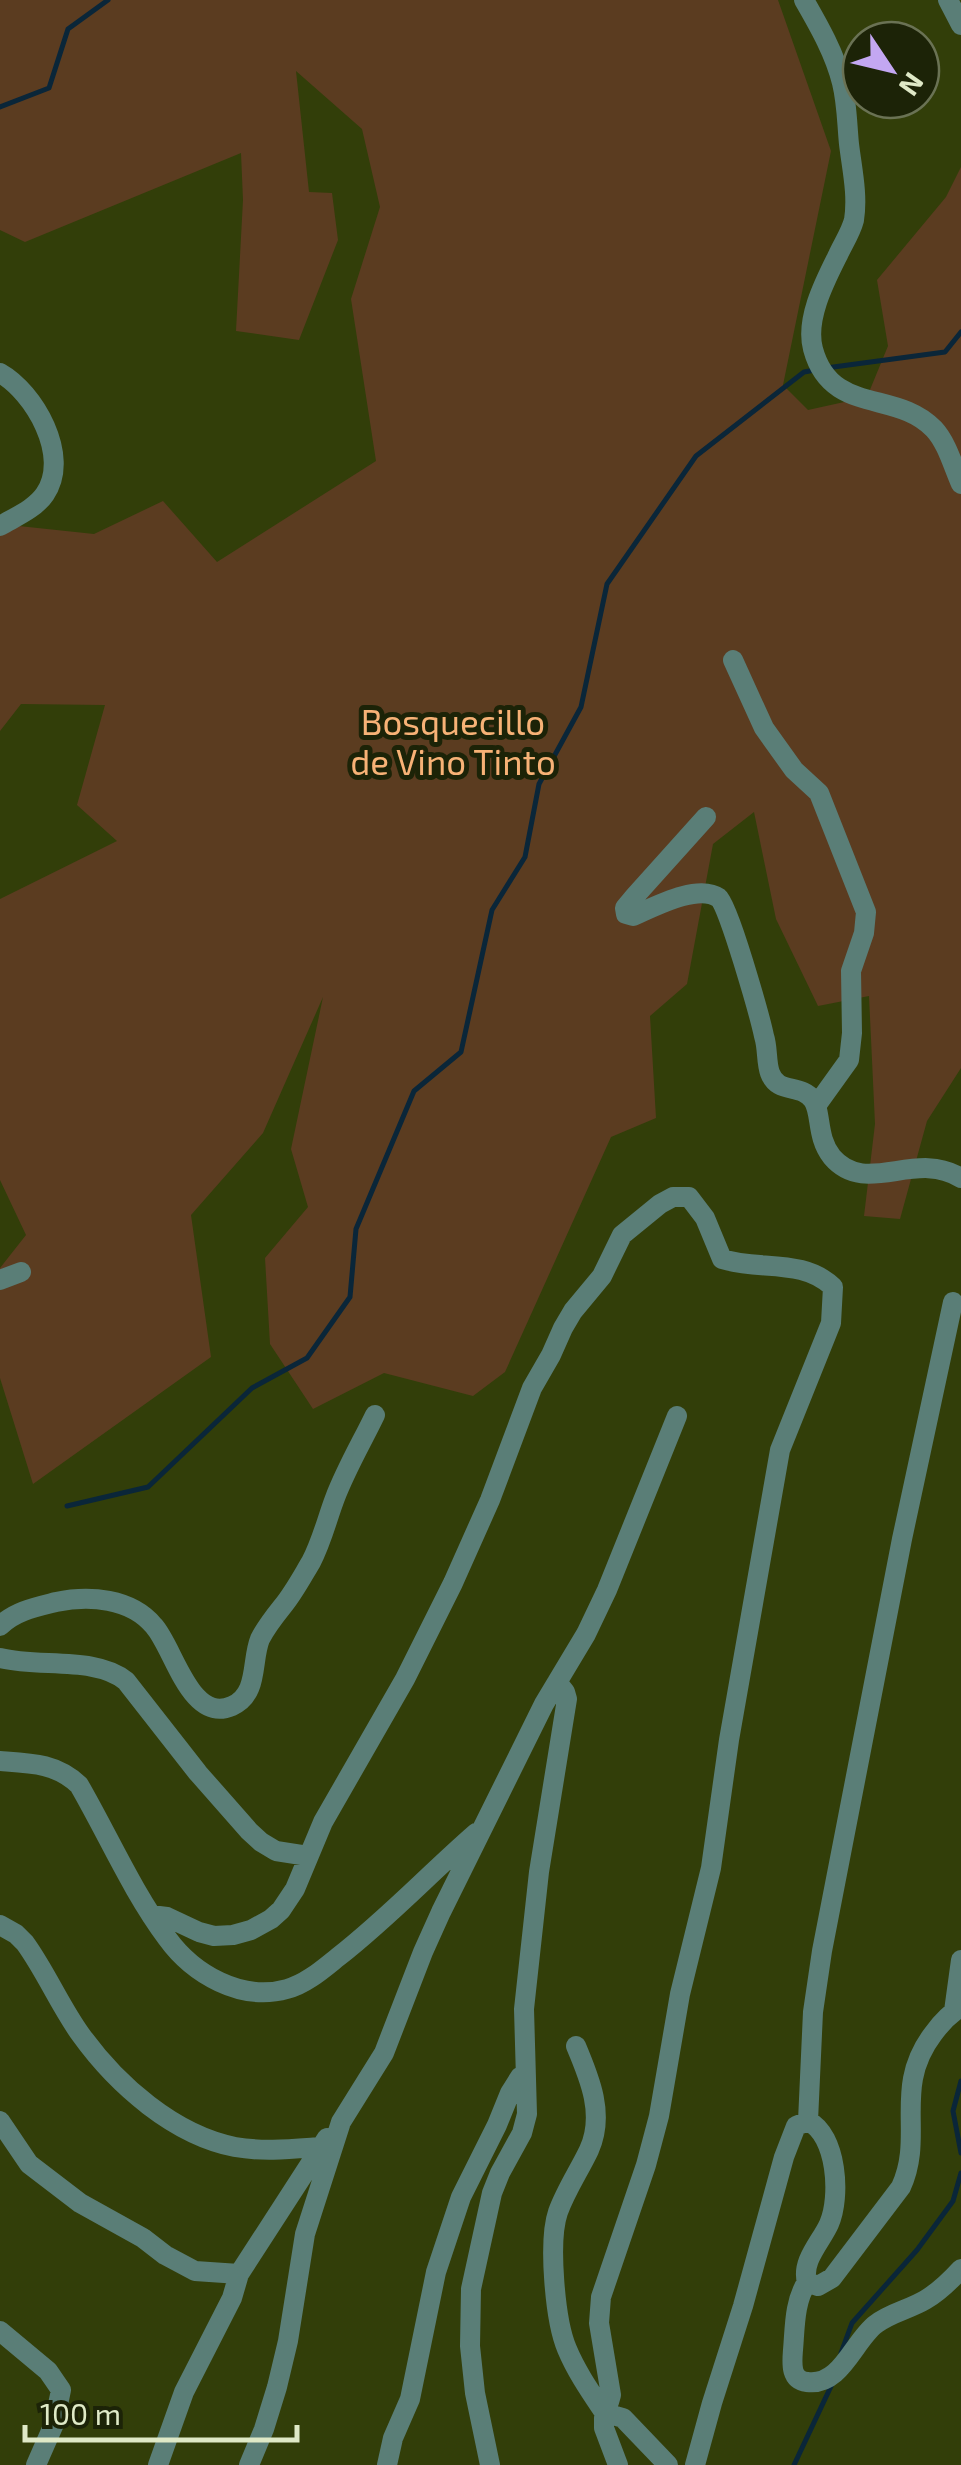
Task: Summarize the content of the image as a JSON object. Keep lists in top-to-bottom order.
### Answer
{
  "parks": ["Bosquecillo de Vino Tinto"],
  "scale_bar": "100 m",
  "north": "bottom right"
}
